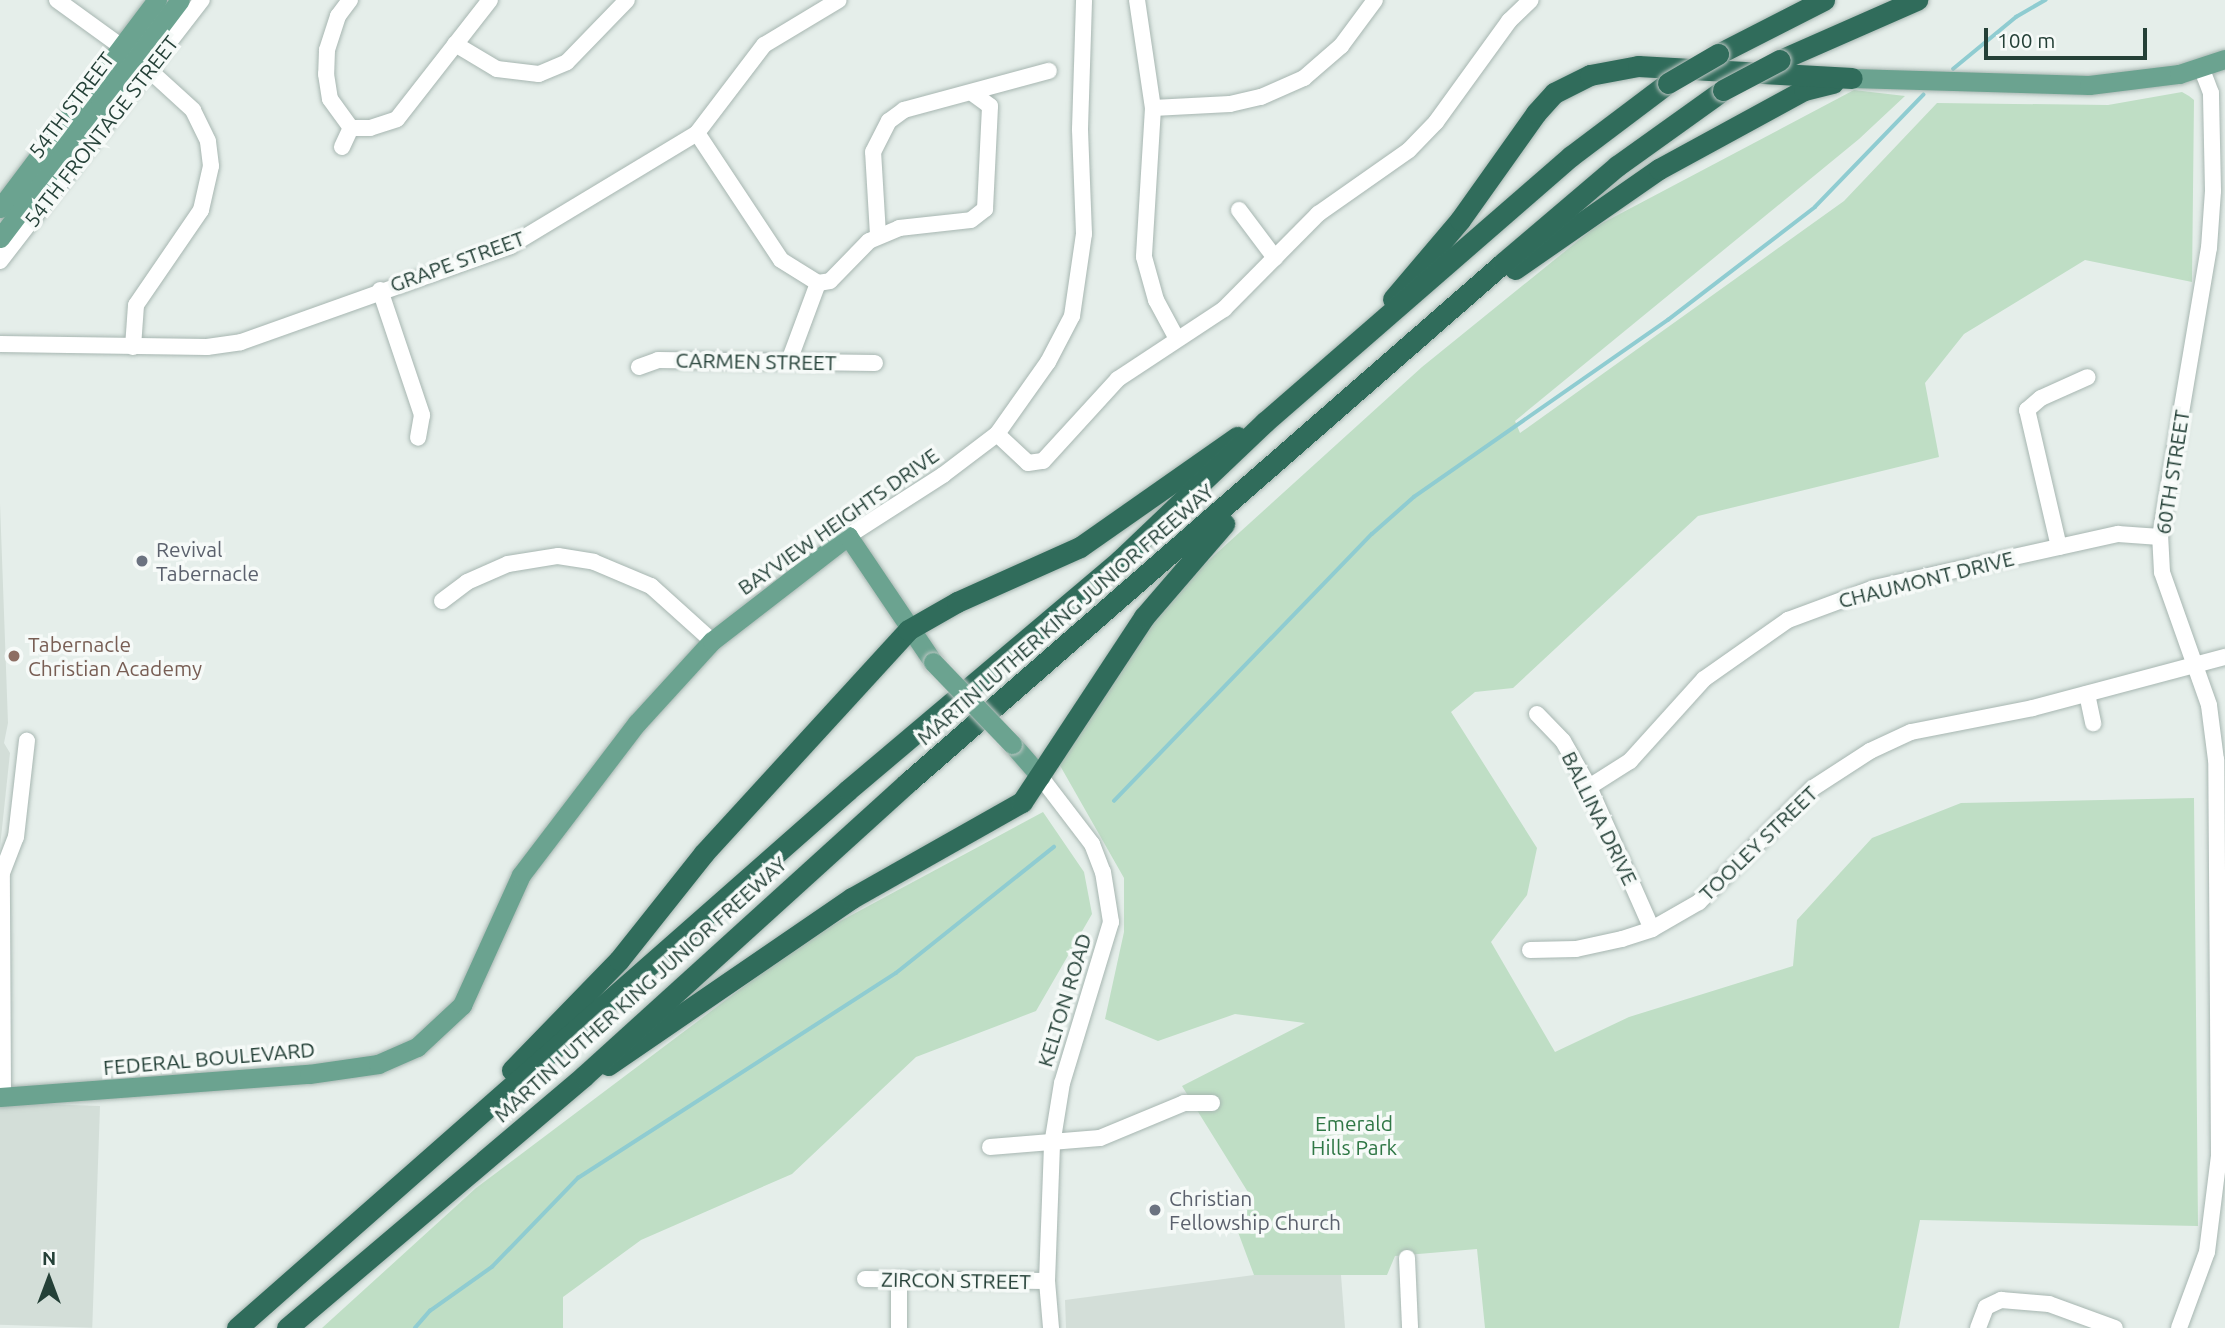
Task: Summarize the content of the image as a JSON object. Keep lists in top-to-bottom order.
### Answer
{
  "streets": {
    "highway": ["MARTIN LUTHER KING JUNIOR FREEWAY"],
    "main road": [
      "54TH STREET",
      "BAYVIEW HEIGHTS DRIVE",
      "KELTON ROAD",
      "FEDERAL BOULEVARD"
    ],
    "street": [
      "54TH FRONTAGE STREET",
      "GRAPE STREET",
      "CARMEN STREET",
      "60TH STREET",
      "CHAUMONT DRIVE",
      "BALLINA DRIVE",
      "TOOLEY STREET",
      "ZIRCON STREET"
    ]
  },
  "crossings": [
    ["60TH STREET", "CHAUMONT DRIVE"],
    ["60TH STREET", "TOOLEY STREET"],
    ["BAYVIEW HEIGHTS DRIVE", "KELTON ROAD"],
    ["BAYVIEW HEIGHTS DRIVE", "FEDERAL BOULEVARD"],
    ["CHAUMONT DRIVE", "BALLINA DRIVE"],
    ["BALLINA DRIVE", "TOOLEY STREET"],
    ["KELTON ROAD", "ZIRCON STREET"]
  ],
  "parks": ["Emerald Hills Park"],
  "places": ["Revival Tabernacle", "Tabernacle Christian Academy", "Christian Fellowship Church"],
  "scale_bar": "100 m",
  "north": "top"
}
